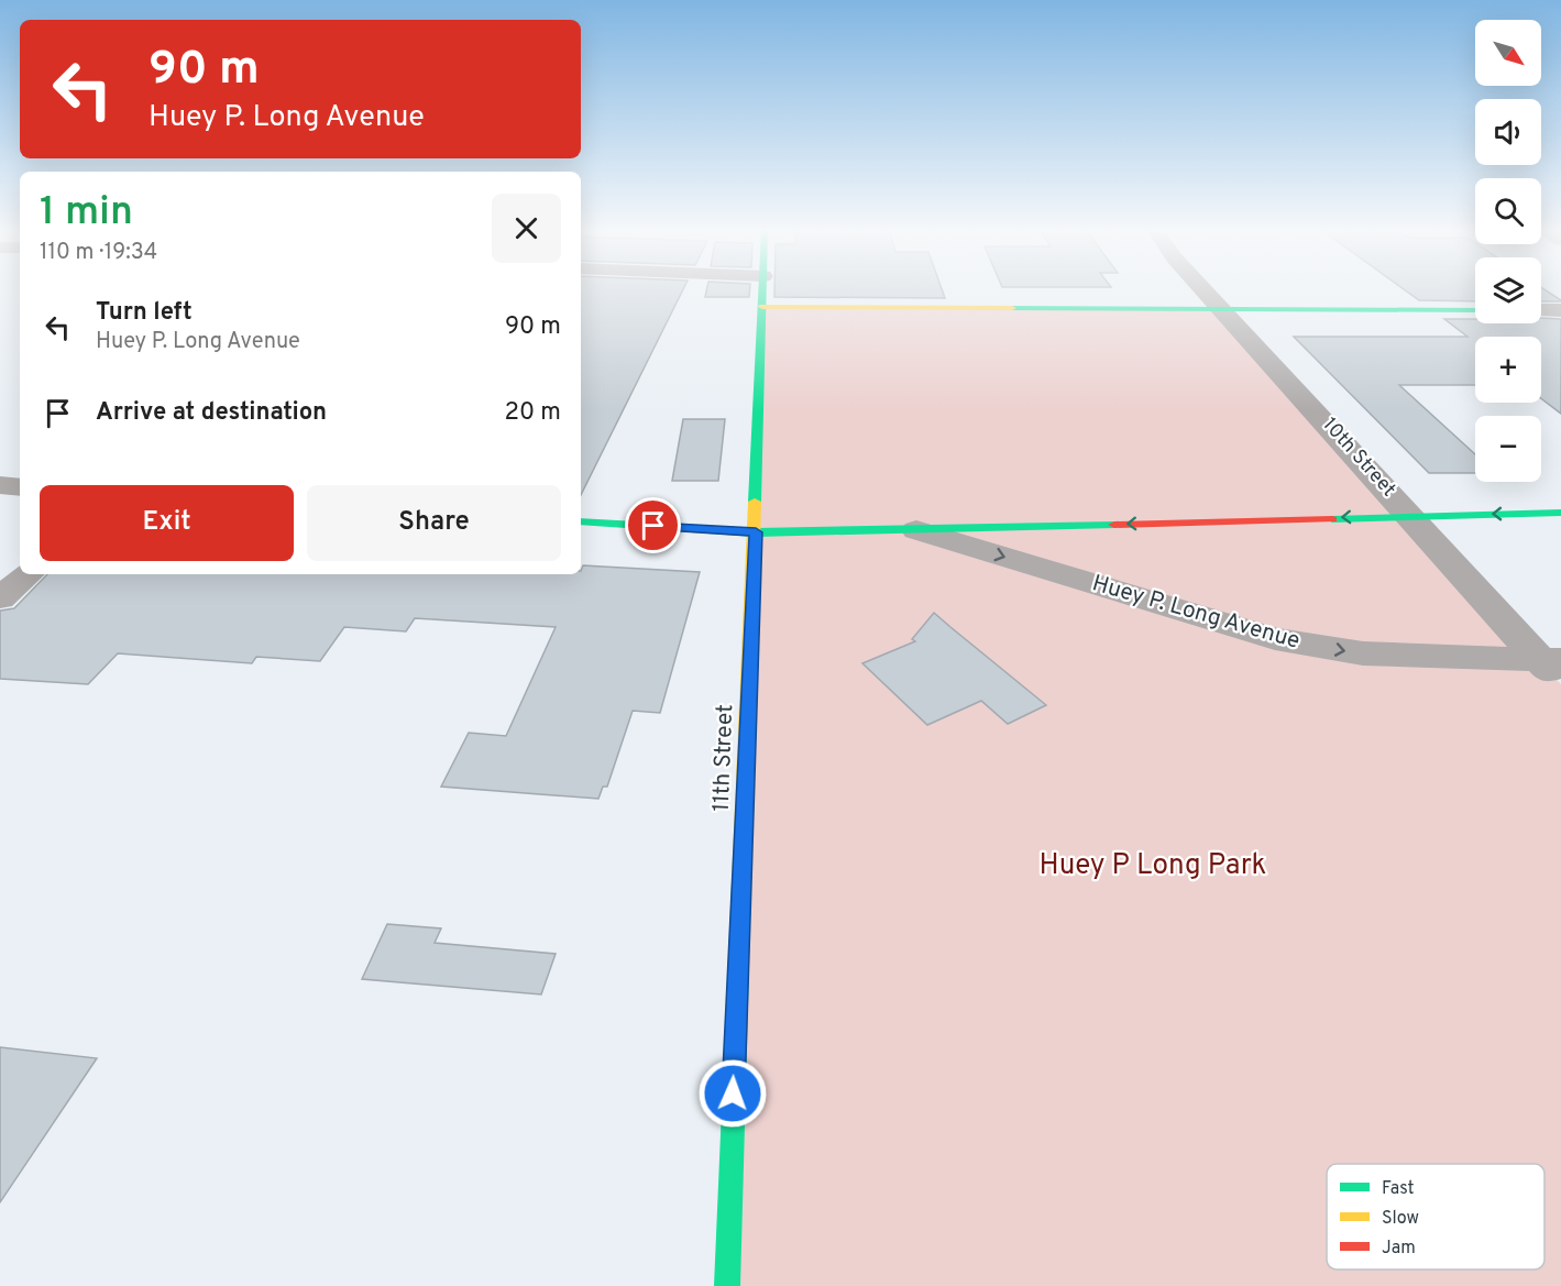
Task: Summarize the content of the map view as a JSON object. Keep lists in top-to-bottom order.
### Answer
{
  "streets": {
    "street": ["10th Street", "Huey P. Long Avenue", "11th Street"]
  },
  "crossings": [
    ["10th Street", "Huey P. Long Avenue"],
    ["Huey P. Long Avenue", "11th Street"]
  ],
  "parks": ["Huey P Long Park"],
  "legend": ["Fast", "Slow", "Jam"],
  "north": "bottom right",
  "page": {
    "map_buttons": ["+", "−"],
    "turn": ["90 m", "Huey P. Long Avenue"],
    "heading": ["1 min", "110 m · 19:34"],
    "list": [
      {
        "name": "Turn left",
        "note": "Huey P. Long Avenue",
        "value": "90 m"
      },
      {
        "name": "Arrive at destination",
        "value": "20 m"
      }
    ],
    "buttons": ["Exit", "Share"]
  }
}
